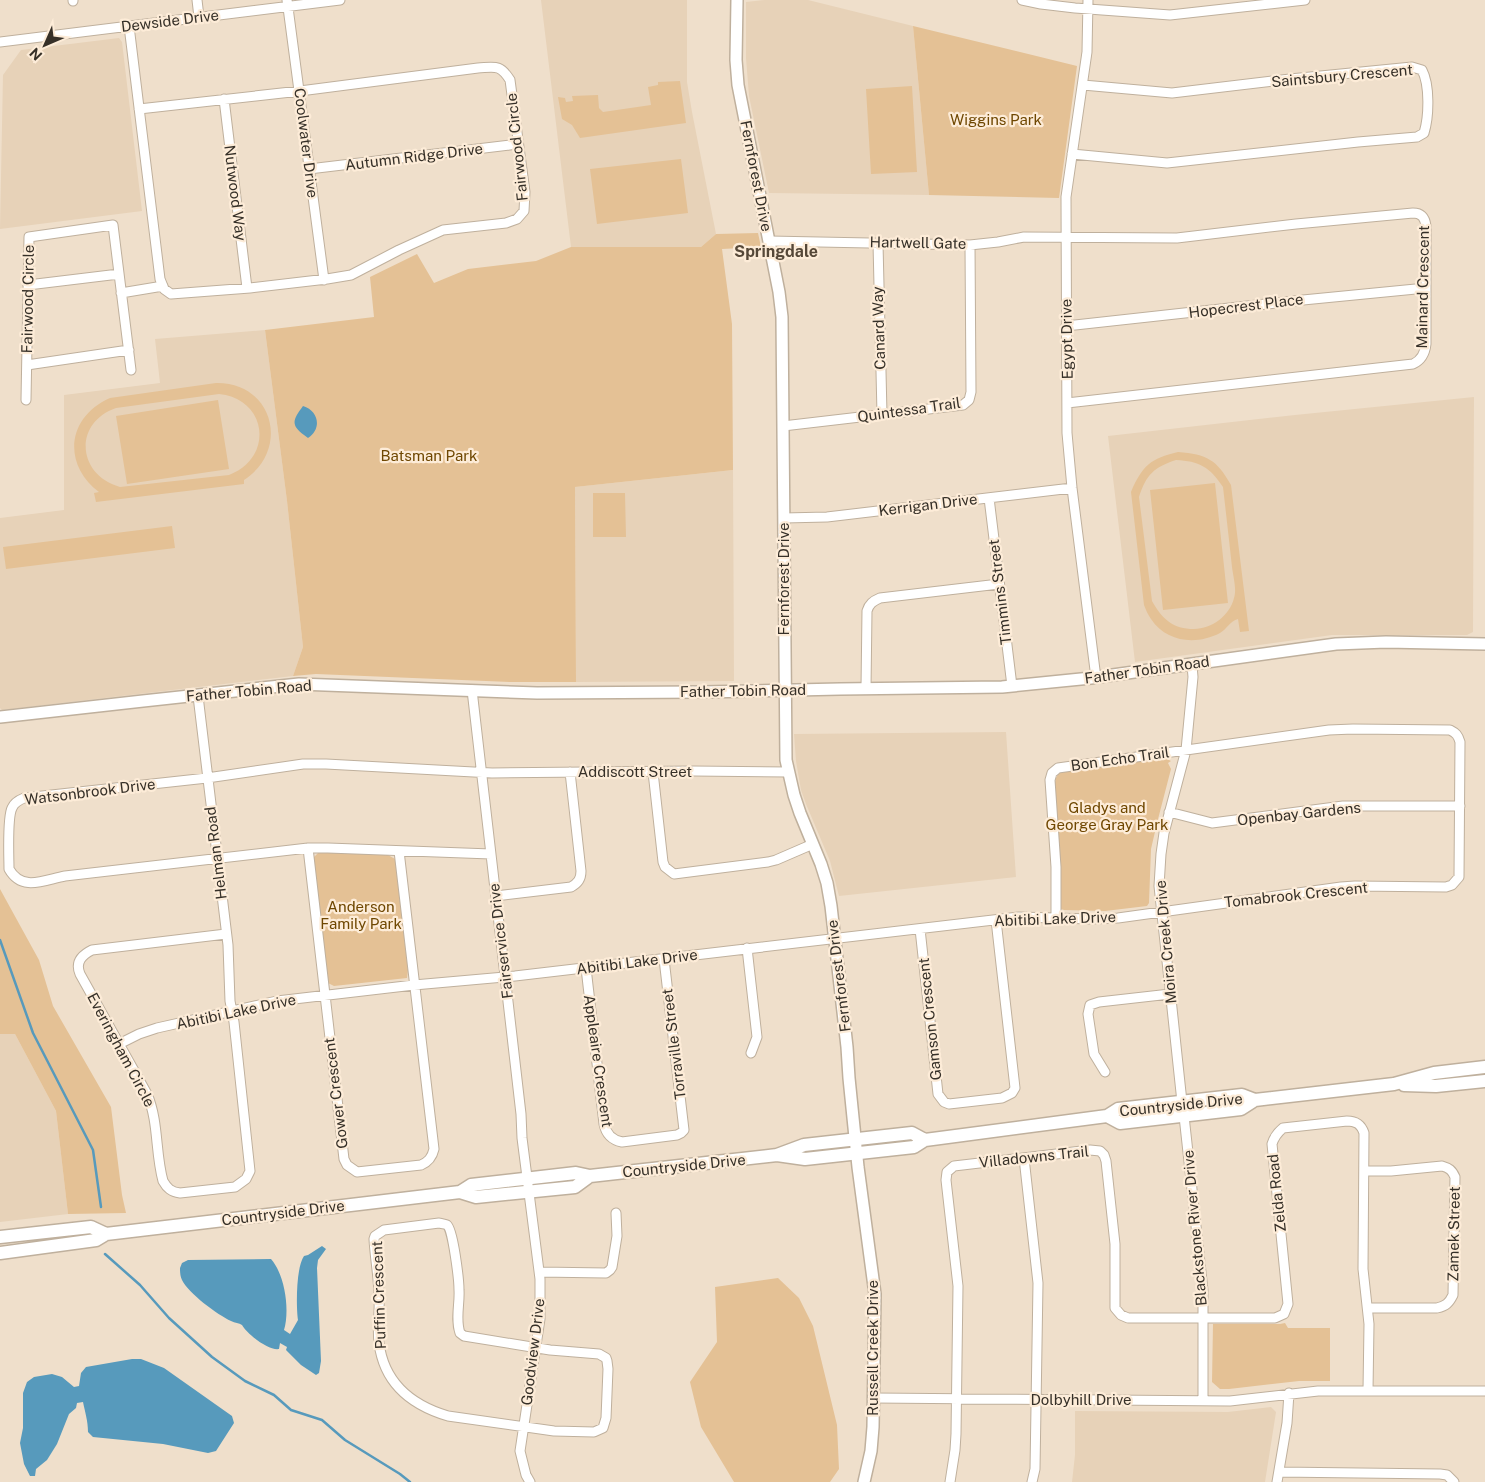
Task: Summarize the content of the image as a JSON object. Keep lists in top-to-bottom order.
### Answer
{
  "streets": {
    "main road": ["Countryside Drive"],
    "street": [
      "Dewside Drive",
      "Saintsbury Crescent",
      "Coolwater Drive",
      "Fairwood Circle",
      "Autumn Ridge Drive",
      "Fernforest Drive",
      "Nutwood Way",
      "Hartwell Gate",
      "Mainard Crescent",
      "Hopecrest Place",
      "Canard Way",
      "Egypt Drive",
      "Quintessa Trail",
      "Kerrigan Drive",
      "Timmins Street",
      "Father Tobin Road",
      "Bon Echo Trail",
      "Addiscott Street",
      "Watsonbrook Drive",
      "Openbay Gardens",
      "Helman Road",
      "Tomabrook Crescent",
      "Abitibi Lake Drive",
      "Fairservice Drive",
      "Moira Creek Drive",
      "Gamson Crescent",
      "Torraville Street",
      "Everingham Circle",
      "Appleaire Crescent",
      "Gower Crescent",
      "Villadowns Trail",
      "Zelda Road",
      "Blackstone River Drive",
      "Zamek Street",
      "Puffin Crescent",
      "Russell Creek Drive",
      "Goodview Drive",
      "Dolbyhill Drive"
    ]
  },
  "crossings": [
    ["Dewside Drive", "Coolwater Drive"],
    ["Saintsbury Crescent", "Egypt Drive"],
    ["Coolwater Drive", "Fairwood Circle"],
    ["Coolwater Drive", "Autumn Ridge Drive"],
    ["Fairwood Circle", "Autumn Ridge Drive"],
    ["Fairwood Circle", "Nutwood Way"],
    ["Fernforest Drive", "Hartwell Gate"],
    ["Fernforest Drive", "Quintessa Trail"],
    ["Fernforest Drive", "Kerrigan Drive"],
    ["Fernforest Drive", "Father Tobin Road"],
    ["Fernforest Drive", "Addiscott Street"],
    ["Fernforest Drive", "Abitibi Lake Drive"],
    ["Fernforest Drive", "Countryside Drive"],
    ["Fernforest Drive", "Russell Creek Drive"],
    ["Hartwell Gate", "Mainard Crescent"],
    ["Hartwell Gate", "Canard Way"],
    ["Hartwell Gate", "Egypt Drive"],
    ["Hartwell Gate", "Quintessa Trail"],
    ["Mainard Crescent", "Hopecrest Place"],
    ["Mainard Crescent", "Egypt Drive"],
    ["Hopecrest Place", "Egypt Drive"],
    ["Canard Way", "Quintessa Trail"],
    ["Egypt Drive", "Kerrigan Drive"],
    ["Egypt Drive", "Father Tobin Road"],
    ["Kerrigan Drive", "Timmins Street"],
    ["Timmins Street", "Father Tobin Road"],
    ["Father Tobin Road", "Helman Road"],
    ["Father Tobin Road", "Fairservice Drive"],
    ["Father Tobin Road", "Moira Creek Drive"],
    ["Bon Echo Trail", "Tomabrook Crescent"],
    ["Bon Echo Trail", "Abitibi Lake Drive"],
    ["Bon Echo Trail", "Moira Creek Drive"],
    ["Addiscott Street", "Watsonbrook Drive"],
    ["Addiscott Street", "Fairservice Drive"],
    ["Watsonbrook Drive", "Helman Road"],
    ["Watsonbrook Drive", "Fairservice Drive"],
    ["Watsonbrook Drive", "Gower Crescent"],
    ["Openbay Gardens", "Tomabrook Crescent"],
    ["Openbay Gardens", "Moira Creek Drive"],
    ["Helman Road", "Abitibi Lake Drive"],
    ["Helman Road", "Everingham Circle"],
    ["Tomabrook Crescent", "Abitibi Lake Drive"],
    ["Tomabrook Crescent", "Moira Creek Drive"],
    ["Abitibi Lake Drive", "Fairservice Drive"],
    ["Abitibi Lake Drive", "Moira Creek Drive"],
    ["Abitibi Lake Drive", "Gamson Crescent"],
    ["Abitibi Lake Drive", "Torraville Street"],
    ["Abitibi Lake Drive", "Everingham Circle"],
    ["Abitibi Lake Drive", "Appleaire Crescent"],
    ["Abitibi Lake Drive", "Gower Crescent"],
    ["Fairservice Drive", "Countryside Drive"],
    ["Fairservice Drive", "Goodview Drive"],
    ["Moira Creek Drive", "Countryside Drive"],
    ["Torraville Street", "Appleaire Crescent"],
    ["Countryside Drive", "Blackstone River Drive"],
    ["Countryside Drive", "Russell Creek Drive"],
    ["Countryside Drive", "Goodview Drive"],
    ["Villadowns Trail", "Zelda Road"],
    ["Villadowns Trail", "Blackstone River Drive"],
    ["Villadowns Trail", "Dolbyhill Drive"],
    ["Zelda Road", "Blackstone River Drive"],
    ["Zelda Road", "Zamek Street"],
    ["Zelda Road", "Dolbyhill Drive"],
    ["Blackstone River Drive", "Dolbyhill Drive"],
    ["Puffin Crescent", "Goodview Drive"],
    ["Russell Creek Drive", "Dolbyhill Drive"]
  ],
  "districts": ["Springdale"],
  "parks": [
    "Wiggins Park",
    "Batsman Park",
    "Gladys and George Gray Park",
    "Anderson Family Park"
  ],
  "north": "bottom left"
}
